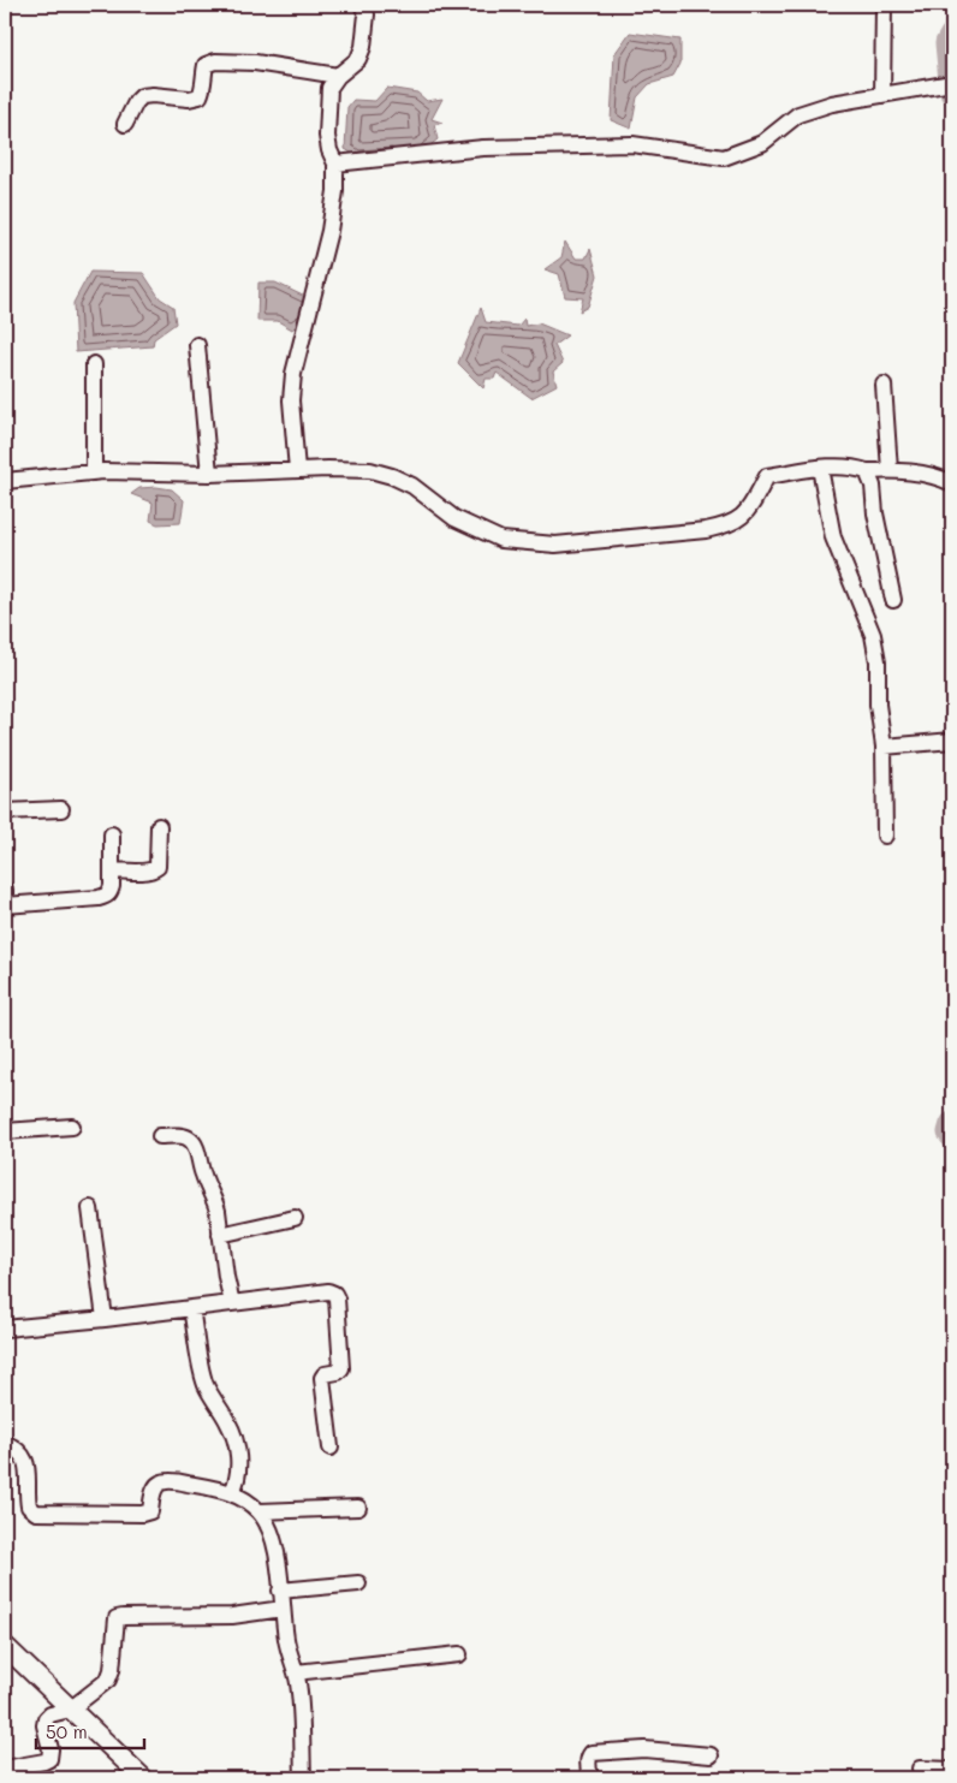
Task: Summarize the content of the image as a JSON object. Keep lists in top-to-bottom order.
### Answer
{
  "scale_bar": "50 m"
}
